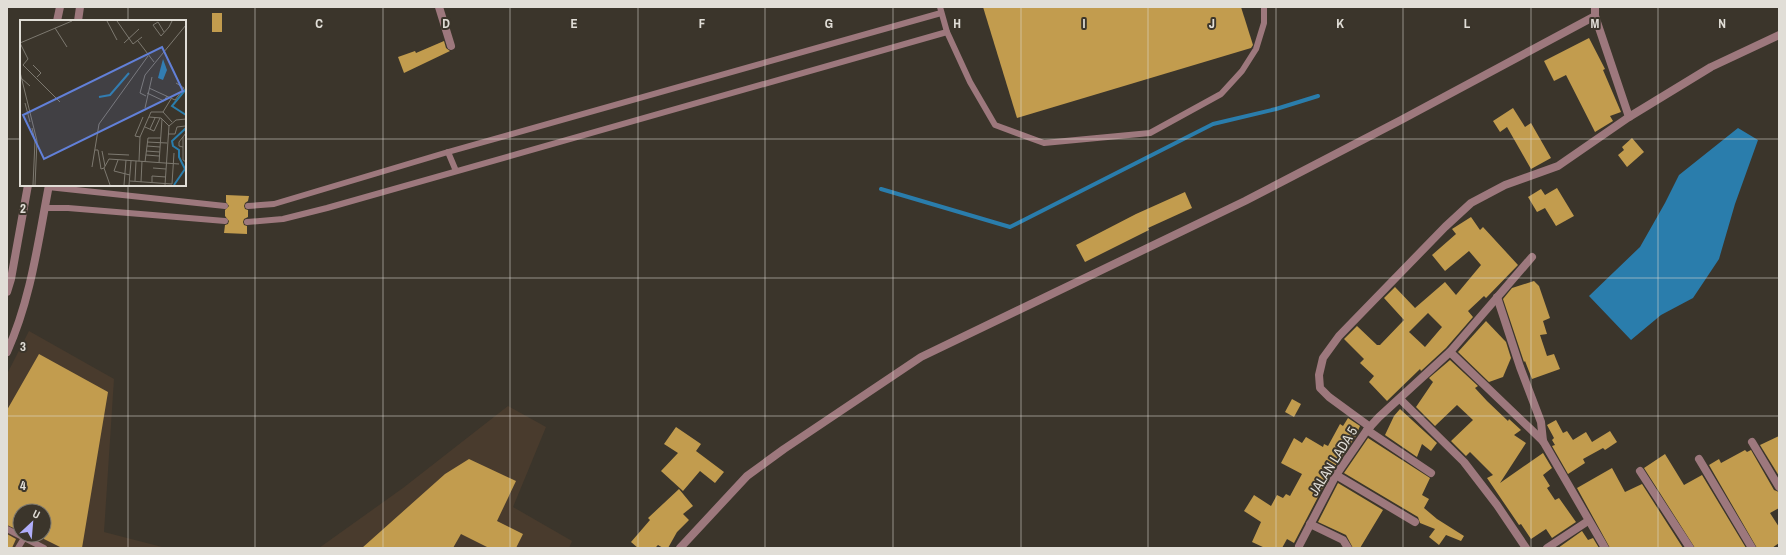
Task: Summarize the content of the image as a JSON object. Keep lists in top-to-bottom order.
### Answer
{
  "streets": {
    "street": ["JALAN LADA 5"]
  },
  "north": "top right",
  "grid": {
    "columns": [
      "C",
      "D",
      "E",
      "F",
      "G",
      "H",
      "I",
      "J",
      "K",
      "L",
      "M",
      "N"
    ],
    "rows": ["2", "3", "4"]
  }
}
